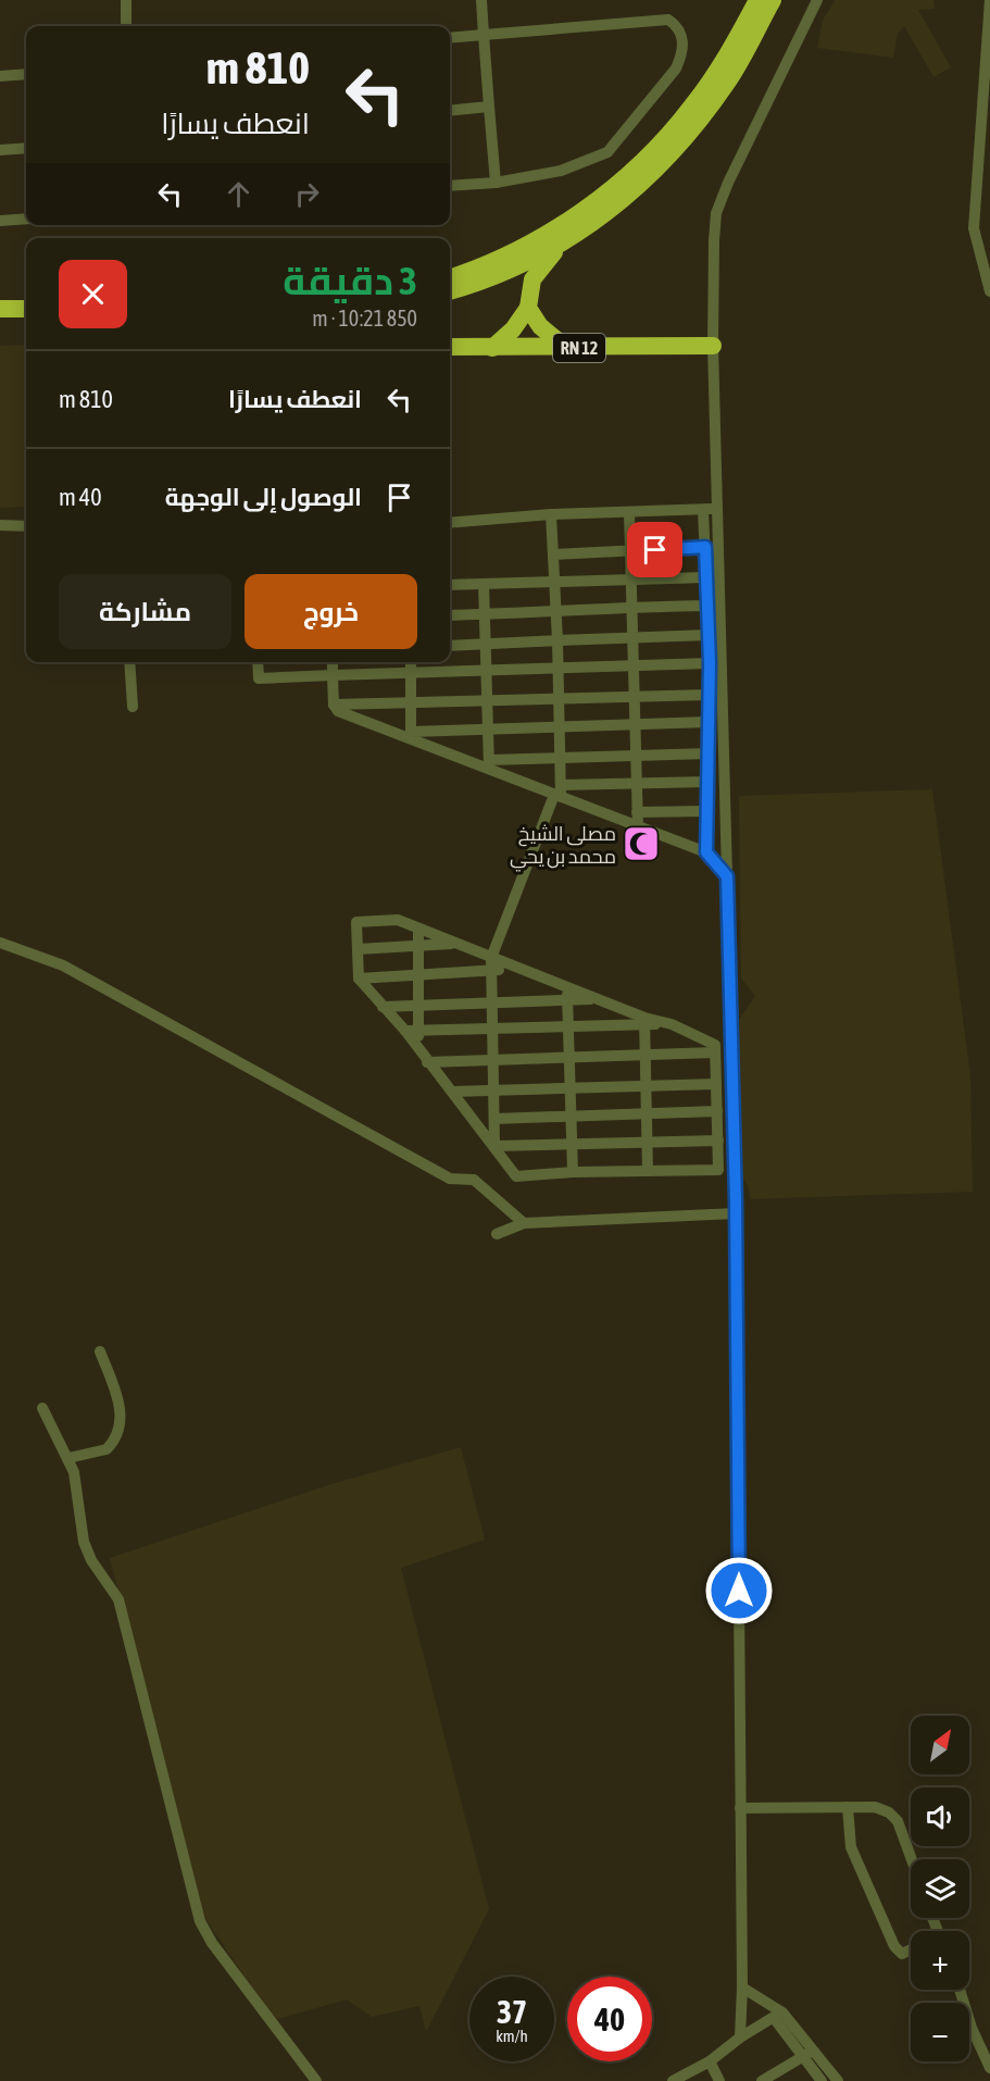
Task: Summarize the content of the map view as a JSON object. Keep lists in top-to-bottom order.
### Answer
{
  "streets": {
    "highway": ["RN 12"]
  },
  "places": {
    "mosque": ["مصلى الشيخ محمد بن يحي"]
  },
  "north": "top right",
  "page": {
    "turn": ["810 m", "انعطف يسارًا"],
    "heading": ["3 دقيقة", "850 m · 10:21"],
    "list": [
      {
        "name": "انعطف يسارًا",
        "value": "810 m"
      },
      {
        "name": "الوصول إلى الوجهة",
        "value": "40 m"
      }
    ],
    "buttons": ["خروج", "مشاركة"],
    "map_buttons": ["+", "−"],
    "speed": "37 km/h",
    "limit": "40"
  }
}
